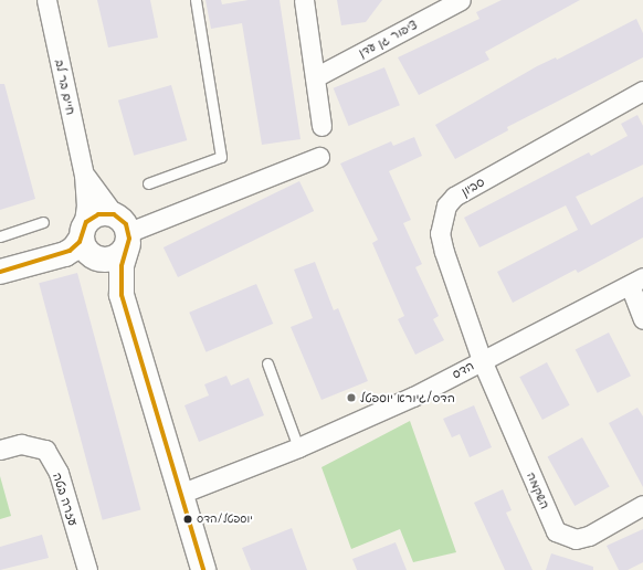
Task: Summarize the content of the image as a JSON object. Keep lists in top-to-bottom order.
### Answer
{
  "streets": {
    "street": [
      "ציפור גן עדן",
      "חיים בר לב",
      "סביון",
      "הדס",
      "השקמה",
      "עזרה בטה"
    ]
  },
  "crossings": [
    ["סביון", "הדס"],
    ["סביון", "השקמה"],
    ["הדס", "השקמה"]
  ],
  "places": ["הדס/גיורא יוספטל", "יוספטל/הדס"]
}
